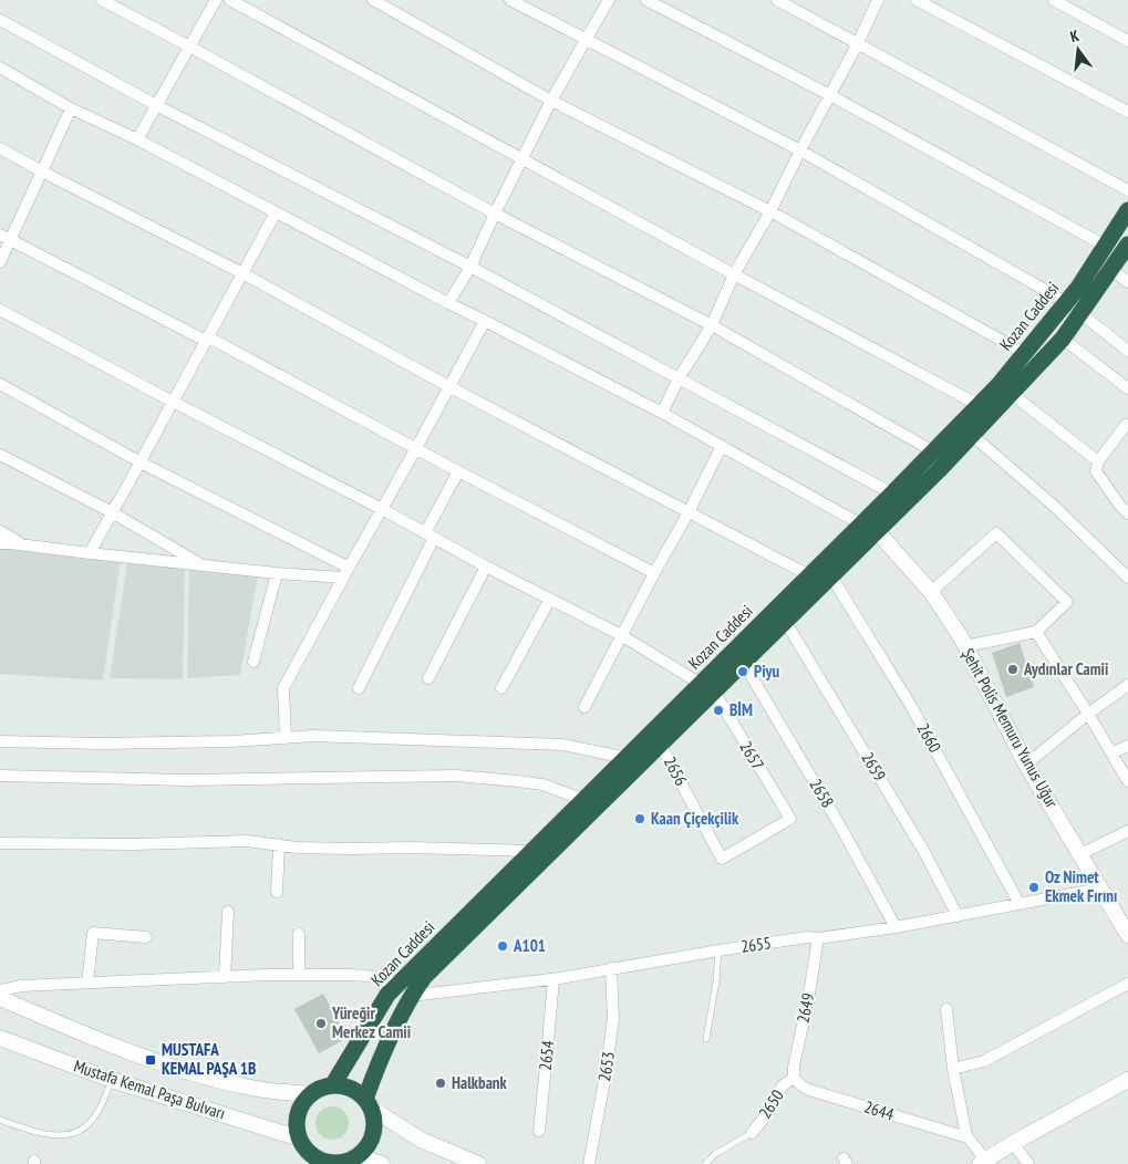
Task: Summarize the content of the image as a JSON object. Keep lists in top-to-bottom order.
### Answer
{
  "streets": {
    "highway": ["Kozan Caddesi"],
    "main road": ["Şehit Polis Memuru Yunus Uğur", "Mustafa Kemal Paşa Bulvarı"],
    "street": [
      "2660",
      "2657",
      "2659",
      "2656",
      "2658",
      "2655",
      "2649",
      "2654",
      "2653",
      "2650",
      "2644"
    ]
  },
  "crossings": [
    ["Kozan Caddesi", "Şehit Polis Memuru Yunus Uğur"],
    ["Kozan Caddesi", "2660"],
    ["Kozan Caddesi", "2657"],
    ["Kozan Caddesi", "2659"],
    ["Kozan Caddesi", "2656"],
    ["Kozan Caddesi", "2658"],
    ["Kozan Caddesi", "2655"],
    ["Kozan Caddesi", "Mustafa Kemal Paşa Bulvarı"],
    ["Şehit Polis Memuru Yunus Uğur", "2655"],
    ["2660", "2655"],
    ["2657", "2656"],
    ["2659", "2655"],
    ["2658", "2655"],
    ["2655", "2649"],
    ["2655", "2654"],
    ["2655", "2653"],
    ["2649", "2650"],
    ["2649", "2644"],
    ["2650", "2644"]
  ],
  "places": {
    "other": [
      "Aydınlar Camii",
      "Piyu",
      "BİM",
      "Kaan Çiçekçilik",
      "Oz Nimet Ekmek Fırını",
      "A101",
      "Yüreğir Merkez Camii",
      "Halkbank"
    ],
    "transit": ["MUSTAFA KEMAL PAŞA 1B"]
  },
  "north": "top"
}
